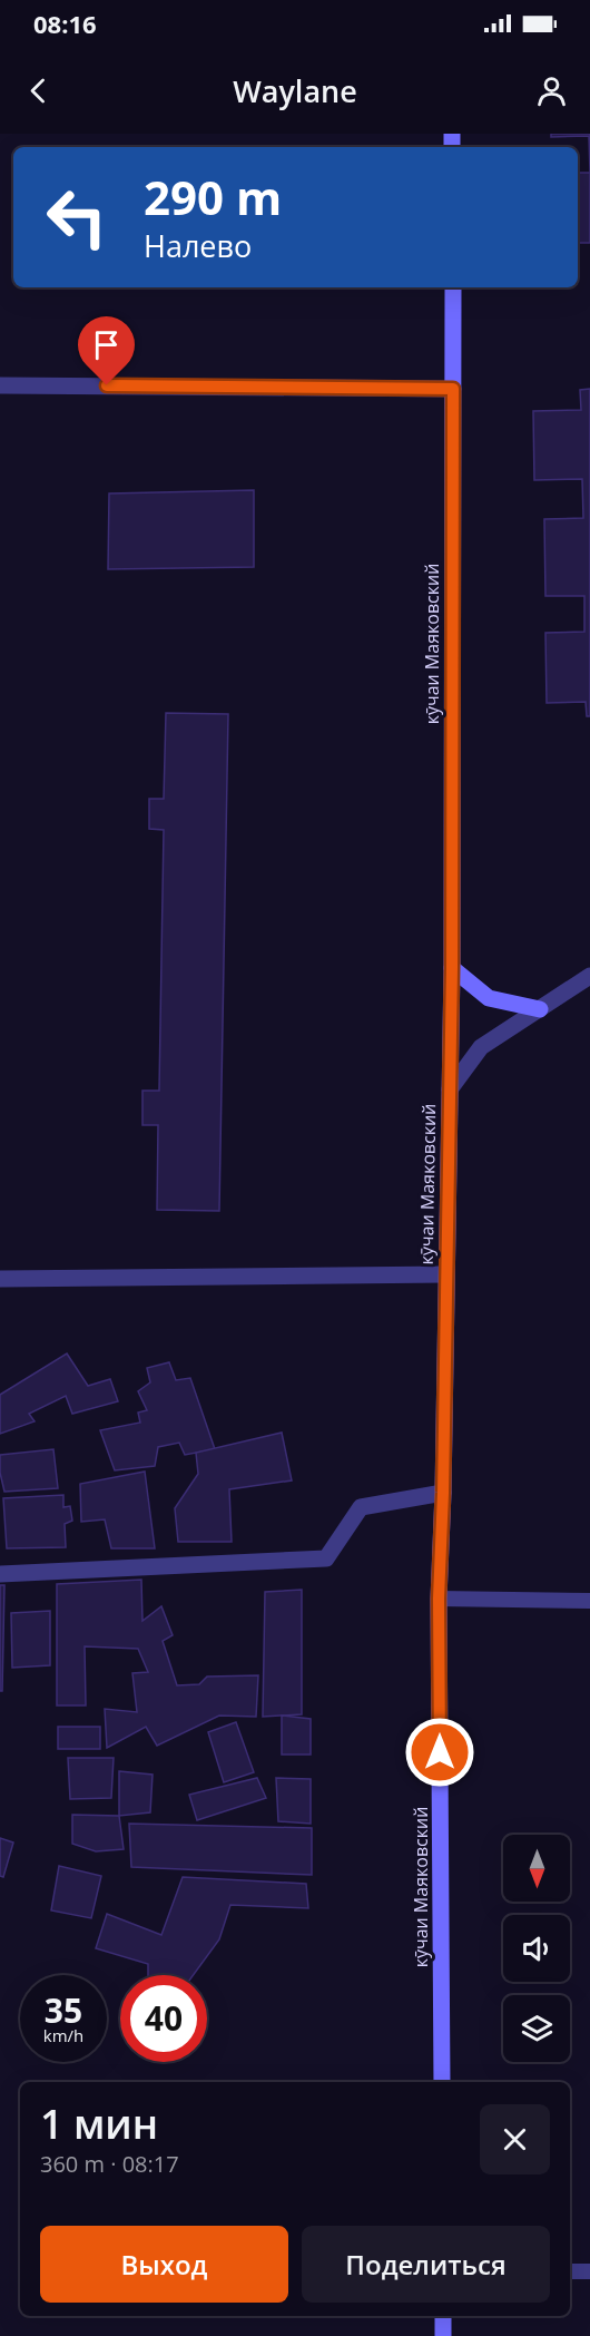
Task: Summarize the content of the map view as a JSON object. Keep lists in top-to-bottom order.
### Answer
{
  "streets": {
    "street": ["кӯчаи Маяковский"]
  },
  "north": "bottom",
  "page": {
    "status": "08:16",
    "header": "Waylane",
    "turn": ["290 m", "Налево"],
    "speed": "35 km/h",
    "limit": "40",
    "heading": ["1 мин", "360 m · 08:17"],
    "buttons": ["Выход", "Поделиться"]
  }
}
